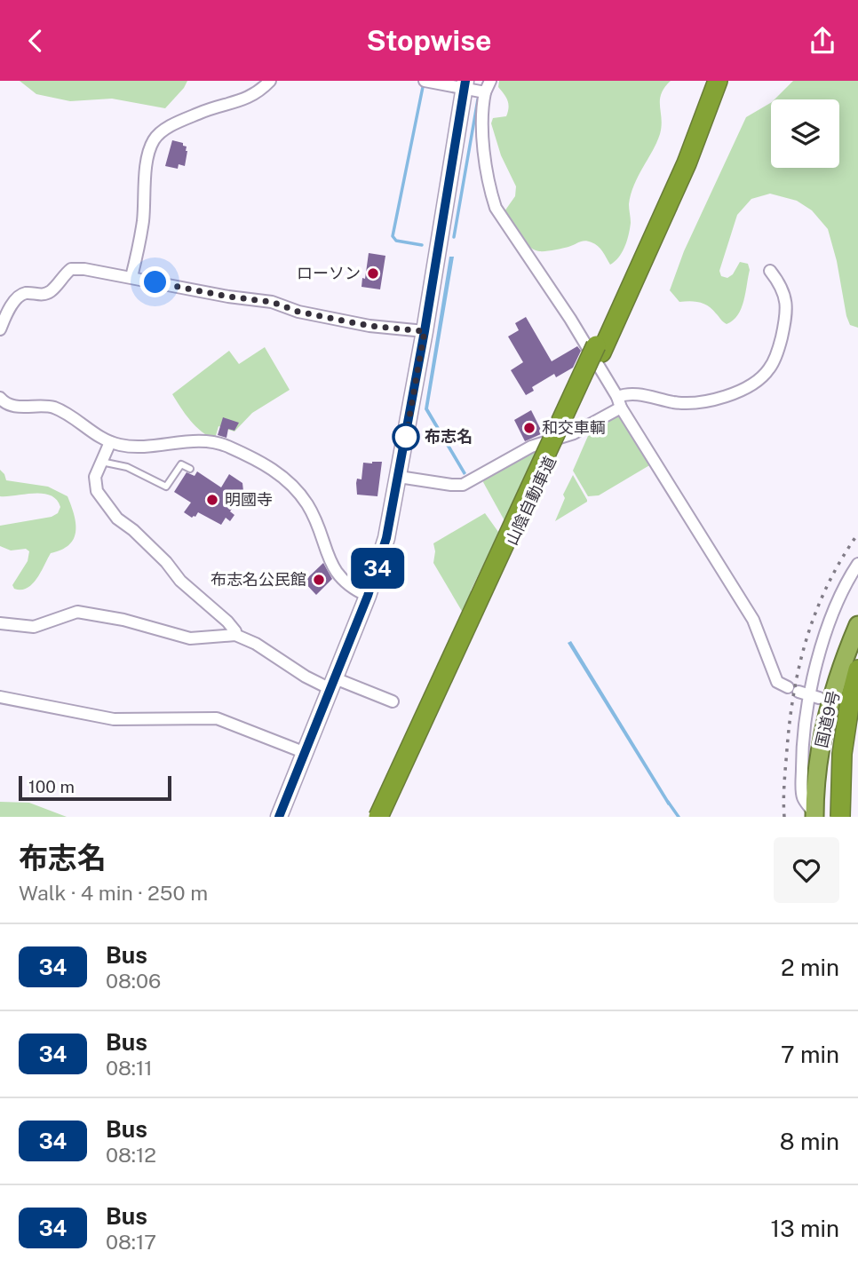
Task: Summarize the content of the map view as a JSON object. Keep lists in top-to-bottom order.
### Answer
{
  "streets": {
    "highway": ["山陰自動車道", "国道9号"]
  },
  "places": [
    "ローソン",
    "和交車輌",
    "布志名",
    "明國寺",
    "布志名公民館"
  ],
  "lines": ["bus line 34"],
  "scale_bar": "100 m",
  "page": {
    "header": "Stopwise",
    "on_map": "34",
    "scale": "100 m",
    "heading": ["布志名", "Walk · 4 min · 250 m"],
    "list": [
      {
        "mark": "34",
        "name": "Bus",
        "note": "08:06",
        "value": "2 min"
      },
      {
        "mark": "34",
        "name": "Bus",
        "note": "08:11",
        "value": "7 min"
      },
      {
        "mark": "34",
        "name": "Bus",
        "note": "08:12",
        "value": "8 min"
      },
      {
        "mark": "34",
        "name": "Bus",
        "note": "08:17",
        "value": "13 min"
      }
    ]
  }
}
